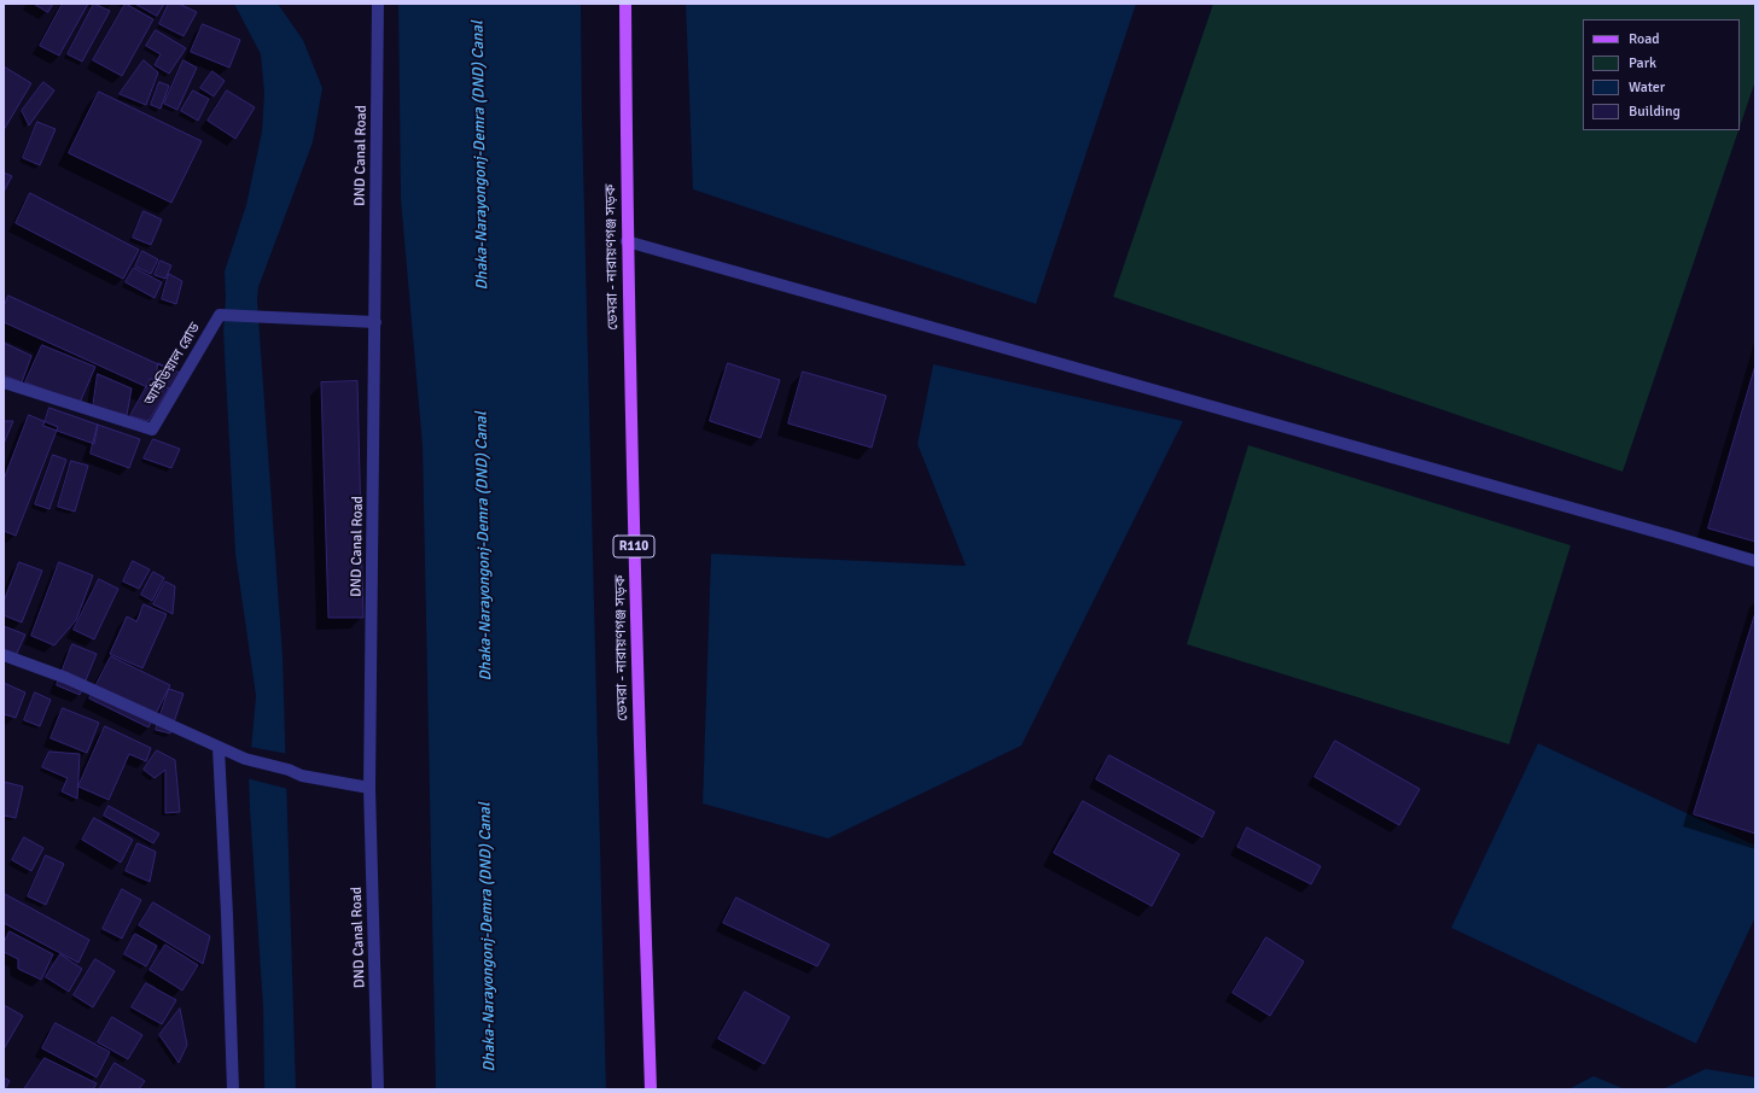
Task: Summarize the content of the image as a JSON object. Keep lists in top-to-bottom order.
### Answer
{
  "streets": {
    "main road": ["ডেমরা - নারায়ণগঞ্জ সড়ক", "R110"],
    "street": ["DND Canal Road", "আইডিয়াল রোড"]
  },
  "crossings": [
    ["DND Canal Road", "আইডিয়াল রোড"]
  ],
  "water": ["Dhaka-Narayongonj-Demra (DND) Canal"],
  "legend": [
    "Road",
    "Park",
    "Water",
    "Building"
  ]
}
